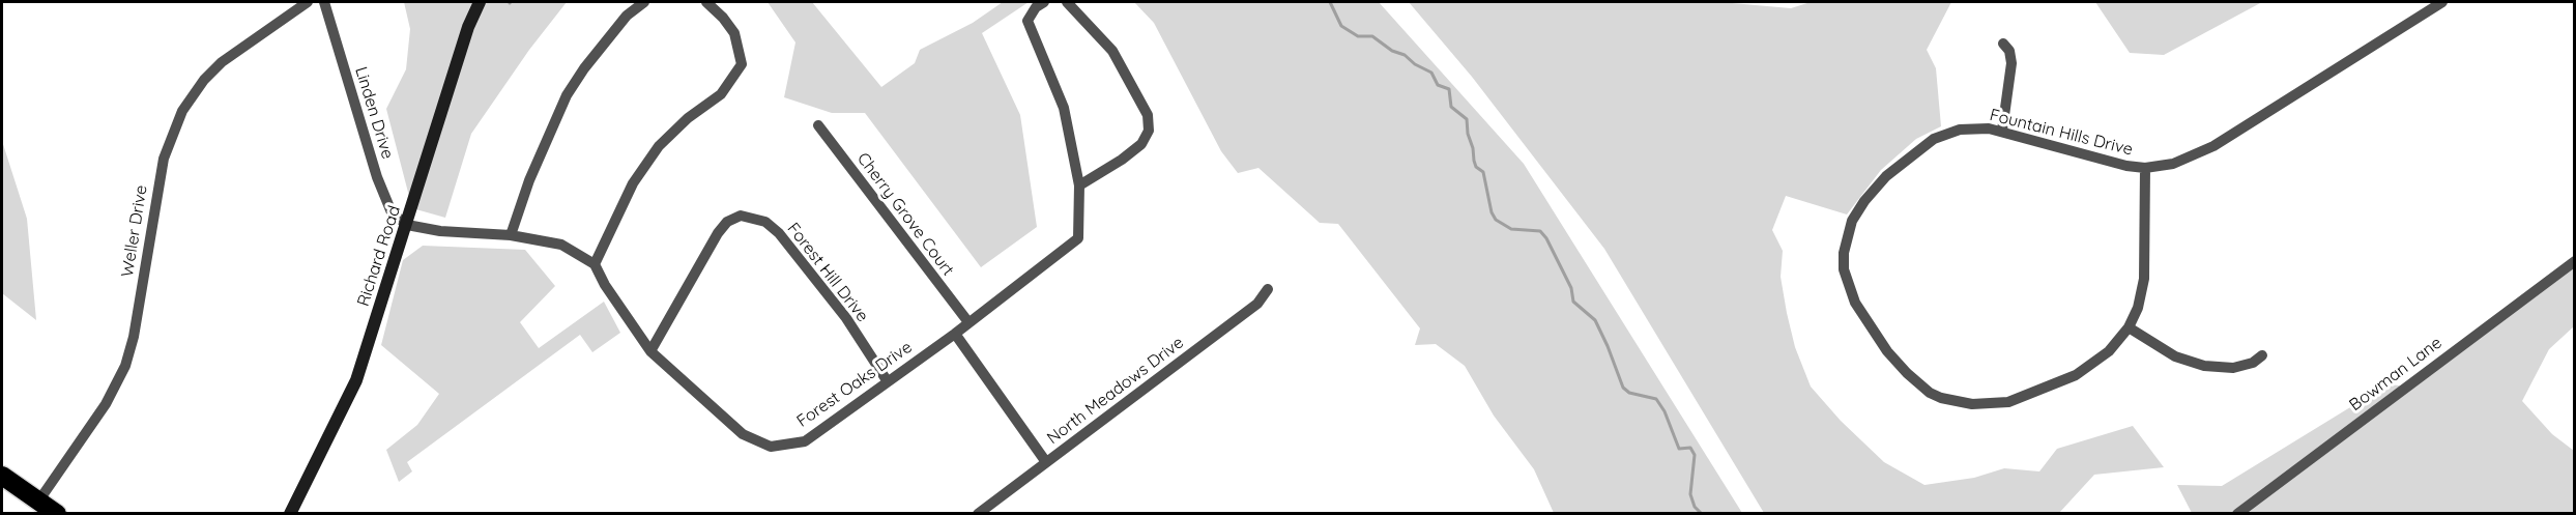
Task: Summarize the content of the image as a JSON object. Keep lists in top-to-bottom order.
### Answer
{
  "streets": {
    "street": [
      "Linden Drive",
      "Fountain Hills Drive",
      "Cherry Grove Court",
      "Weller Drive",
      "Richard Road",
      "Forest Hill Drive",
      "Bowman Lane",
      "Forest Oaks Drive",
      "North Meadows Drive"
    ]
  },
  "crossings": [
    ["Linden Drive", "Richard Road"],
    ["Linden Drive", "Forest Oaks Drive"],
    ["Cherry Grove Court", "Forest Oaks Drive"],
    ["Richard Road", "Forest Oaks Drive"],
    ["Forest Hill Drive", "Forest Oaks Drive"]
  ]
}
